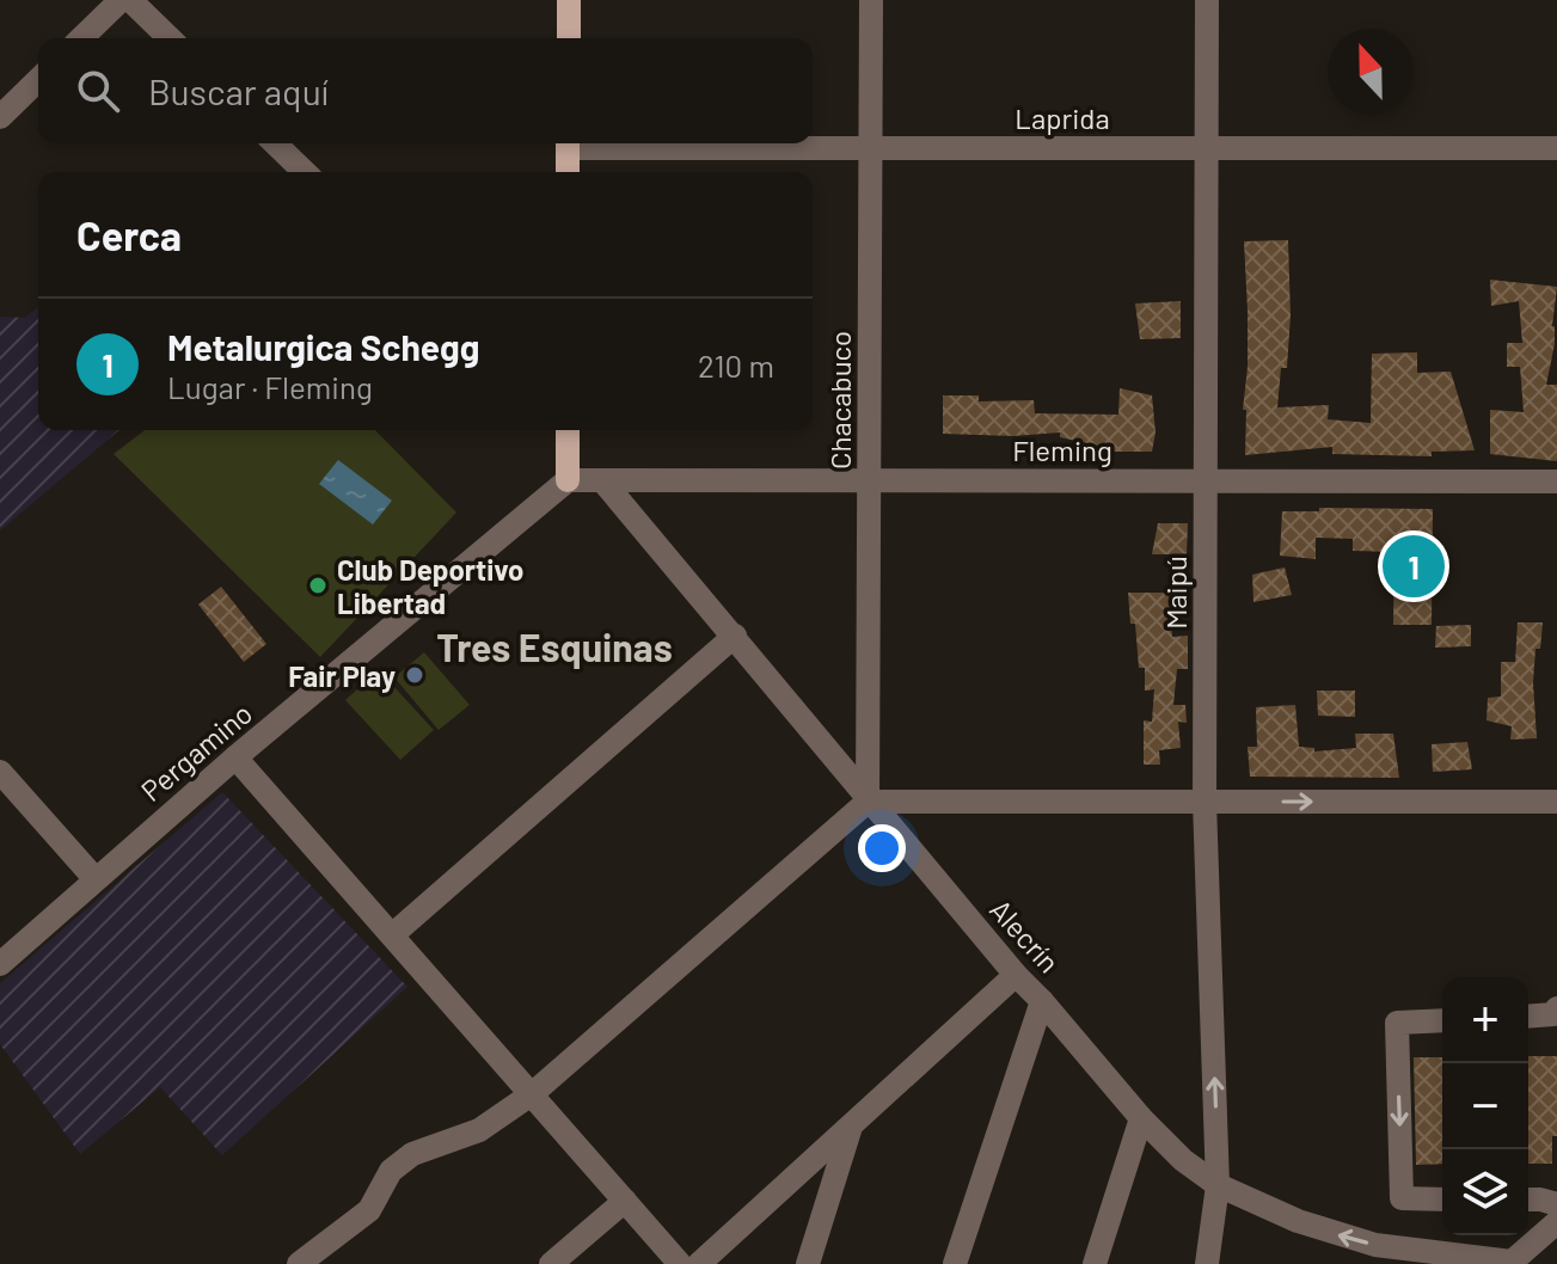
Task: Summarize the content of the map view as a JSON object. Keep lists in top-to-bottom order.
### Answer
{
  "streets": {
    "street": [
      "Laprida",
      "Chacabuco",
      "Fleming",
      "Maipú",
      "Pergamino",
      "Alecrín"
    ]
  },
  "crossings": [
    ["Laprida", "Chacabuco"],
    ["Laprida", "Maipú"],
    ["Chacabuco", "Fleming"],
    ["Chacabuco", "Alecrín"],
    ["Fleming", "Maipú"],
    ["Fleming", "Pergamino"],
    ["Fleming", "Alecrín"],
    ["Maipú", "Alecrín"]
  ],
  "districts": ["Tres Esquinas"],
  "places": ["Club Deportivo Libertad", "Fair Play"],
  "north": "top",
  "page": {
    "search": "Buscar aquí",
    "heading": "Cerca",
    "list": [
      {
        "mark": "1",
        "name": "Metalurgica Schegg",
        "note": "Lugar · Fleming",
        "value": "210 m"
      }
    ],
    "pins": "1",
    "map_buttons": ["+", "−"]
  }
}
